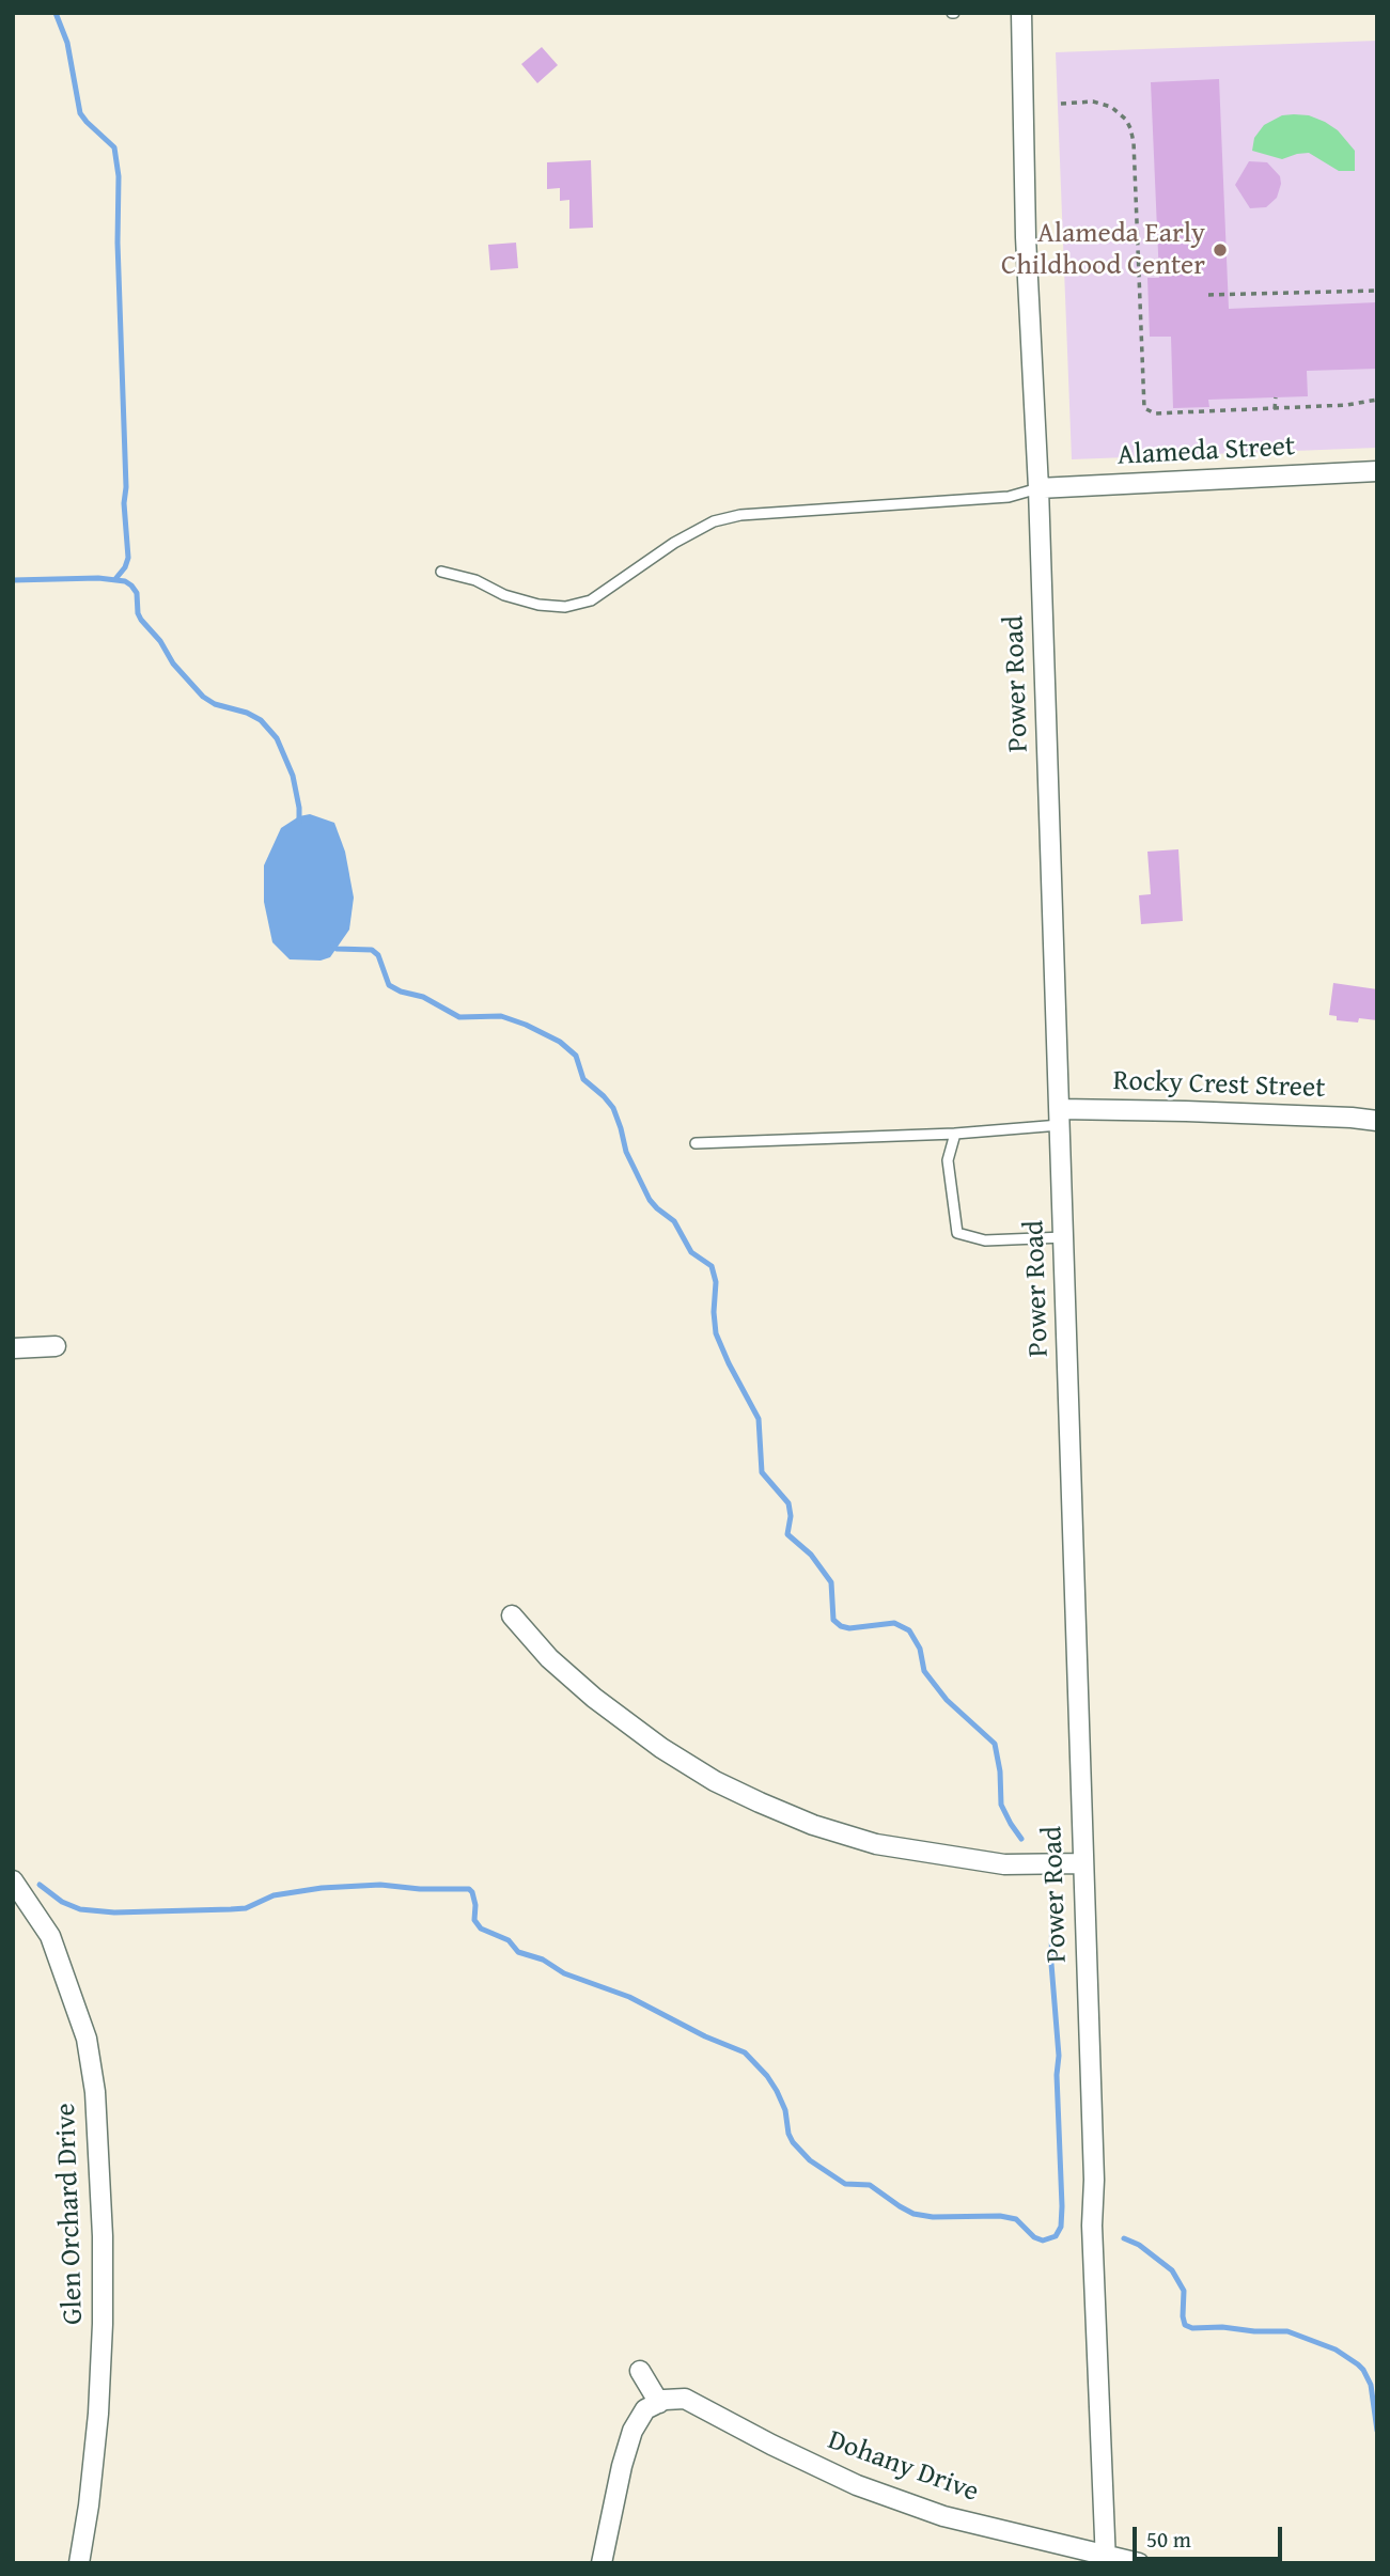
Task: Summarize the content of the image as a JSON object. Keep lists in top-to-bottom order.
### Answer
{
  "streets": {
    "street": [
      "Alameda Street",
      "Power Road",
      "Rocky Crest Street",
      "Glen Orchard Drive",
      "Dohany Drive"
    ]
  },
  "crossings": [
    ["Alameda Street", "Power Road"],
    ["Power Road", "Rocky Crest Street"],
    ["Power Road", "Dohany Drive"]
  ],
  "places": ["Alameda Early Childhood Center"],
  "scale_bar": "50 m"
}
